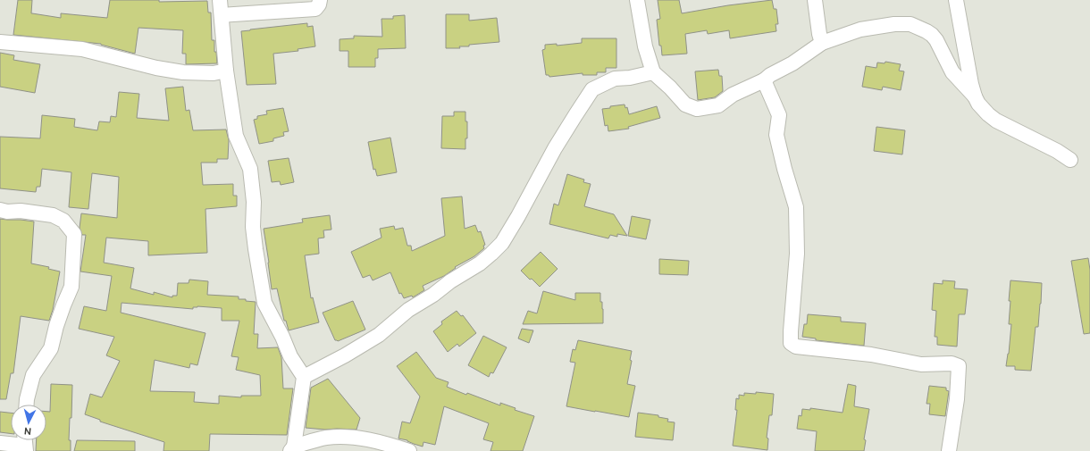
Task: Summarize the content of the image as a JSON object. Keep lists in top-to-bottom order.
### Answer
{
  "north": "bottom"
}
